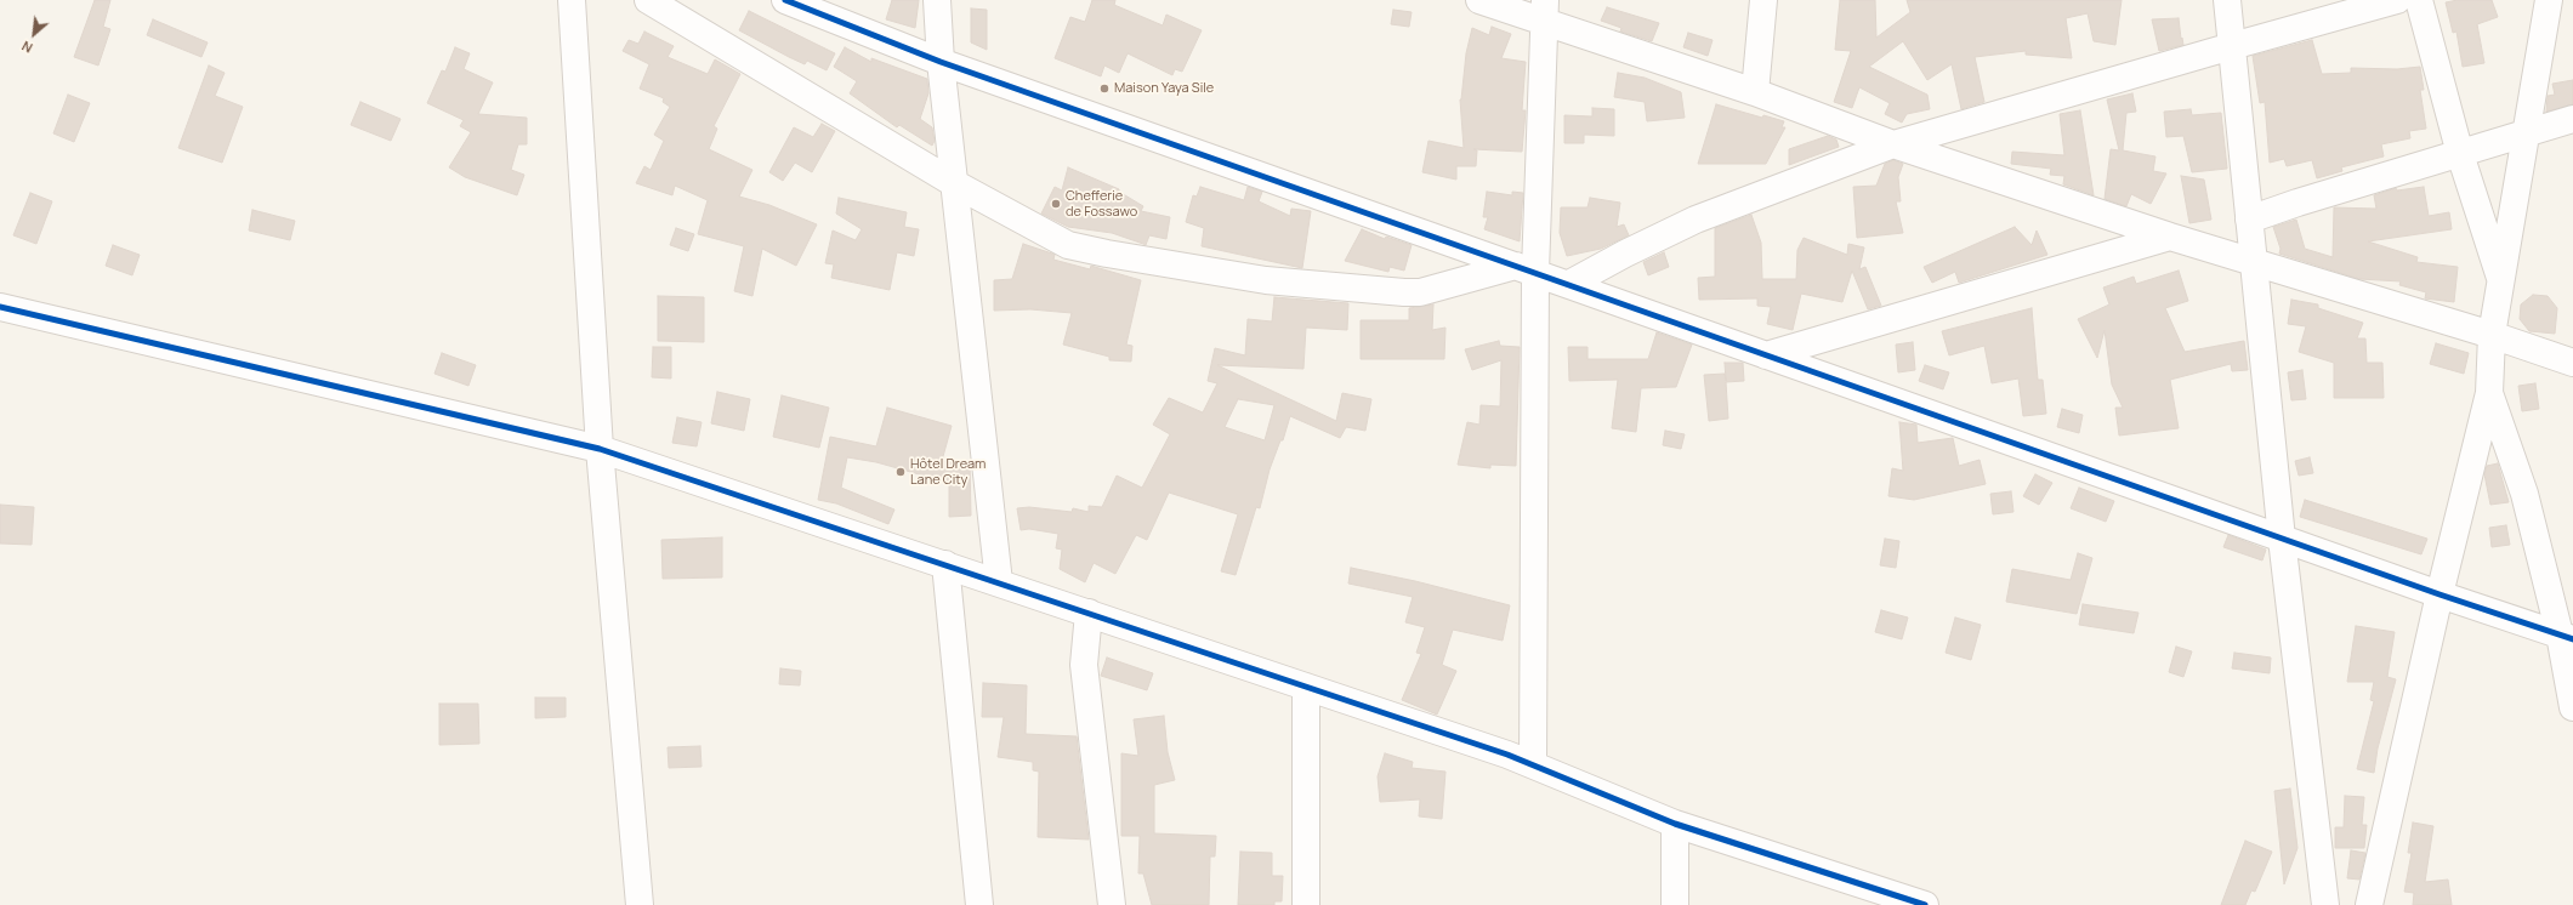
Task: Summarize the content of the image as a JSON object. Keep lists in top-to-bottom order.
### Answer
{
  "places": ["Maison Yaya Sile", "Chefferie de Fossawo", "Hôtel Dream Lane City"],
  "north": "bottom left"
}
